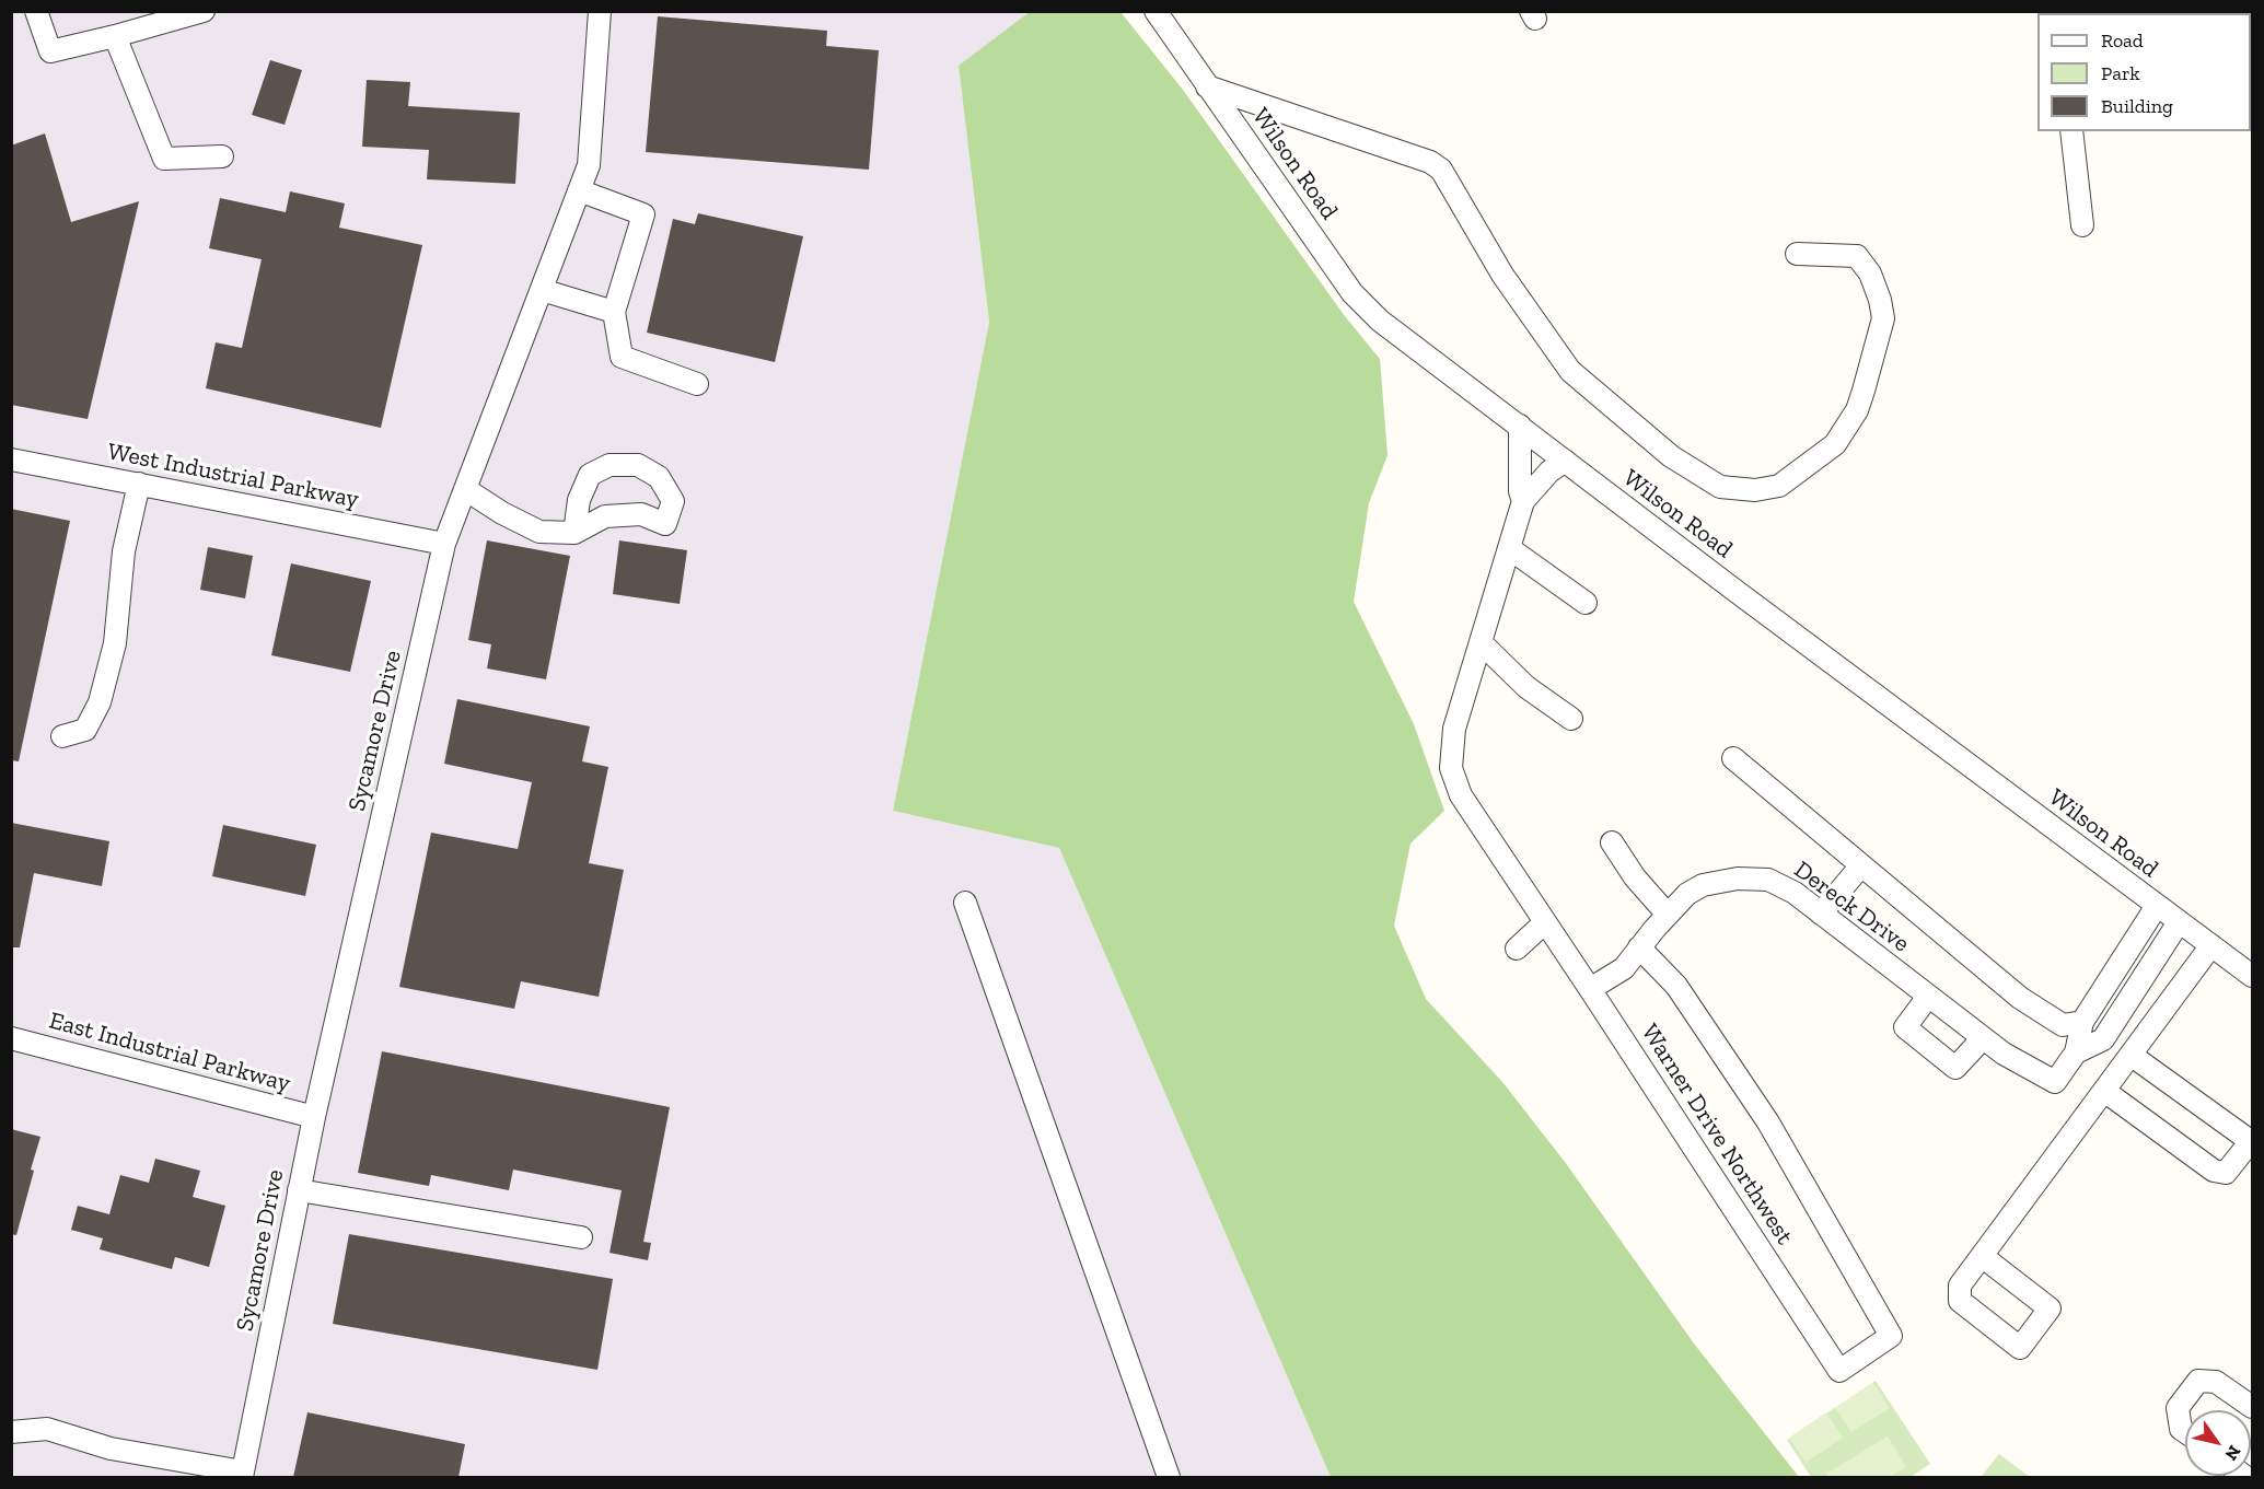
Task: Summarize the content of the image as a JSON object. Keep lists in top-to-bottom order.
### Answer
{
  "streets": {
    "street": [
      "Wilson Road",
      "West Industrial Parkway",
      "Sycamore Drive",
      "Dereck Drive",
      "East Industrial Parkway",
      "Warner Drive Northwest"
    ]
  },
  "crossings": [
    ["Wilson Road", "Dereck Drive"],
    ["Wilson Road", "Warner Drive Northwest"],
    ["West Industrial Parkway", "Sycamore Drive"],
    ["Sycamore Drive", "East Industrial Parkway"],
    ["Dereck Drive", "Warner Drive Northwest"]
  ],
  "legend": ["Road", "Park", "Building"],
  "north": "bottom right"
}
